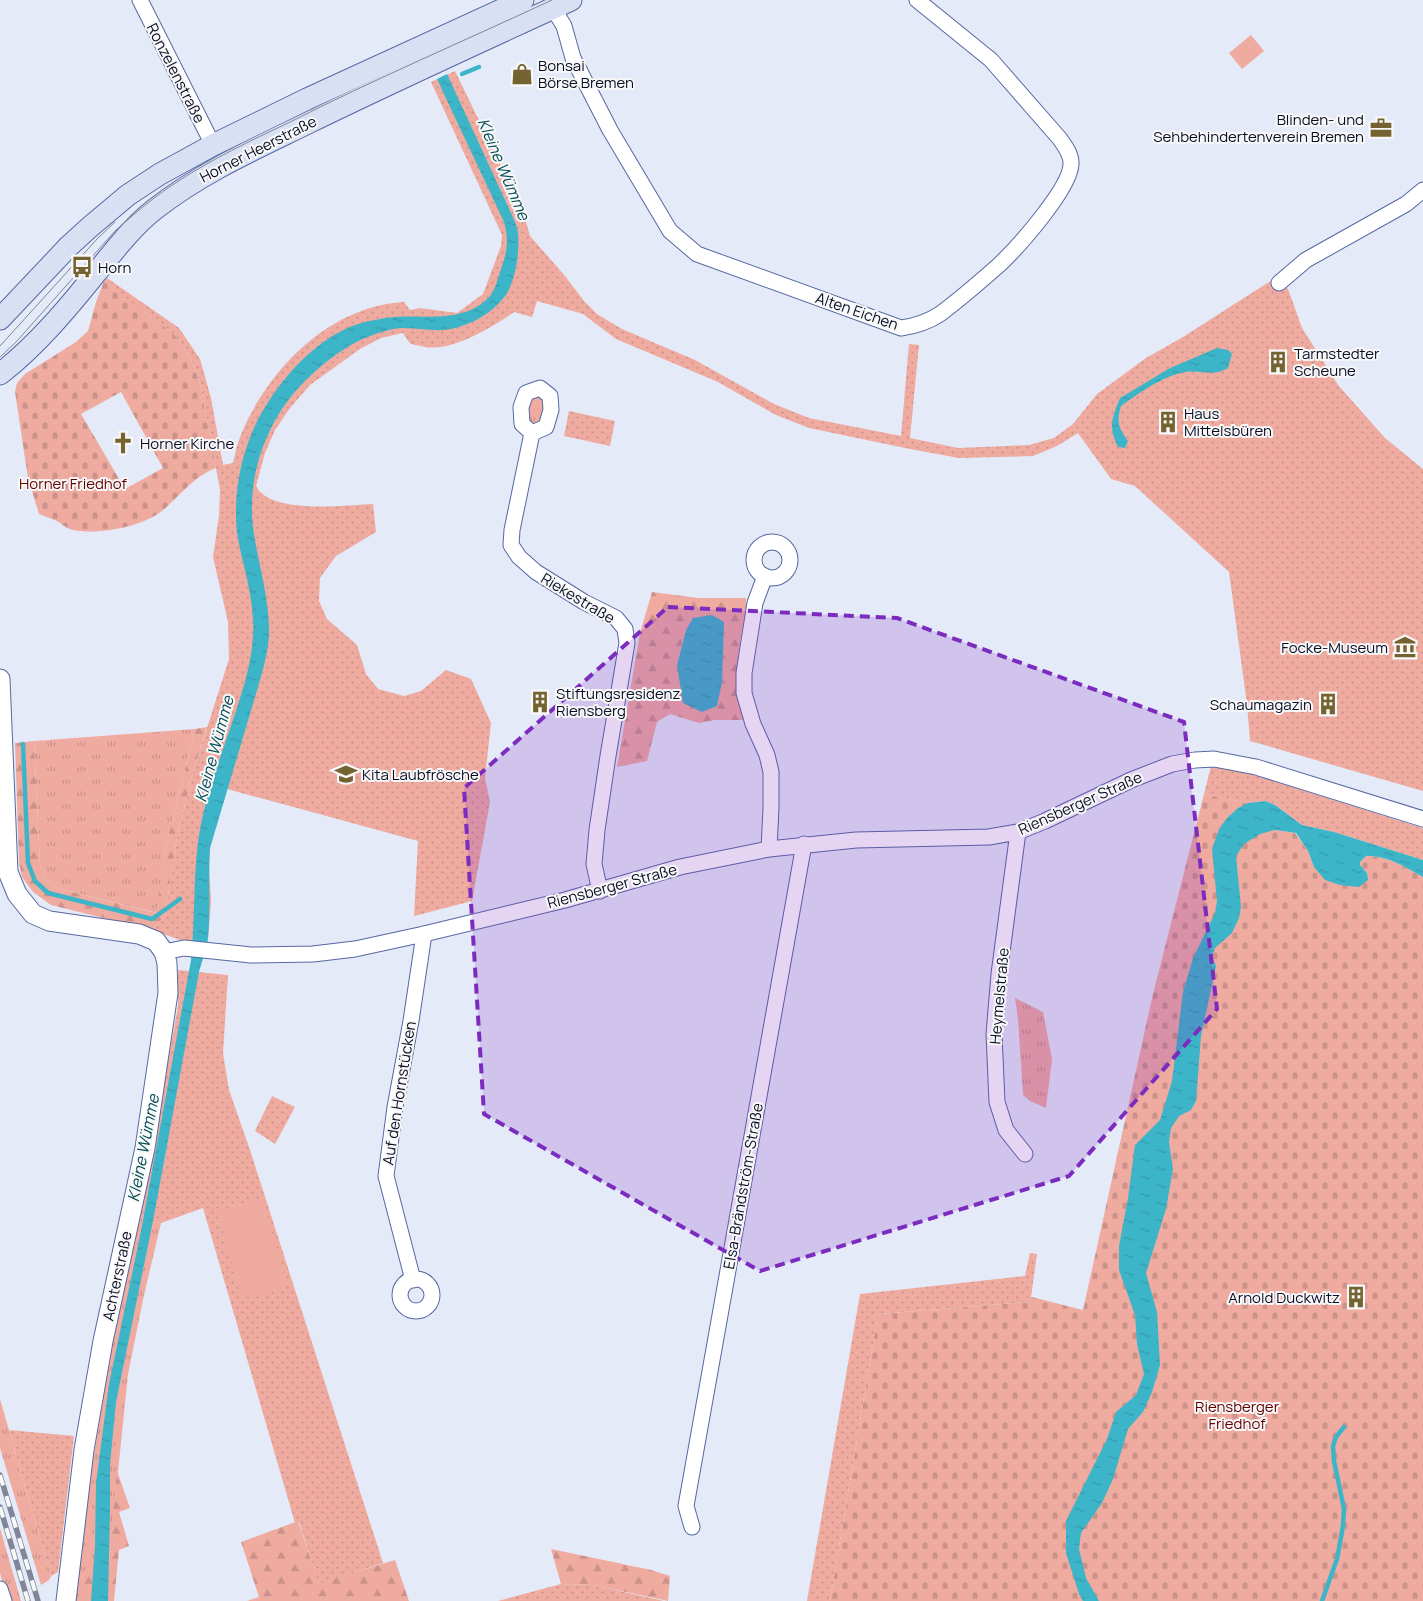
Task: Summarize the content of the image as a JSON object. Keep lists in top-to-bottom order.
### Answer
{
  "streets": {
    "main road": ["Horner Heerstraße"],
    "street": [
      "Ronzelenstraße",
      "Alten Eichen",
      "Riekestraße",
      "Riensberger Straße",
      "Heymelstraße",
      "Auf den Hornstücken",
      "Elsa-Brändström-Straße",
      "Achterstraße"
    ]
  },
  "crossings": [
    ["Ronzelenstraße", "Horner Heerstraße"],
    ["Horner Heerstraße", "Alten Eichen"],
    ["Riekestraße", "Riensberger Straße"],
    ["Riensberger Straße", "Heymelstraße"],
    ["Riensberger Straße", "Auf den Hornstücken"],
    ["Riensberger Straße", "Elsa-Brändström-Straße"],
    ["Riensberger Straße", "Achterstraße"]
  ],
  "water": ["Kleine Wümme"],
  "parks": ["Horner Friedhof", "Riensberger Friedhof"],
  "places": {
    "shop": ["Bonsai Börse Bremen"],
    "office": ["Blinden- und Sehbehindertenverein Bremen"],
    "bus stop": ["Horn"],
    "building": [
      "Tarmstedter Scheune",
      "Haus Mittelsbüren",
      "Stiftungsresidenz Riensberg",
      "Schaumagazin",
      "Arnold Duckwitz"
    ],
    "church": ["Horner Kirche"],
    "museum": ["Focke-Museum"],
    "school or university": ["Kita Laubfrösche"]
  }
}
